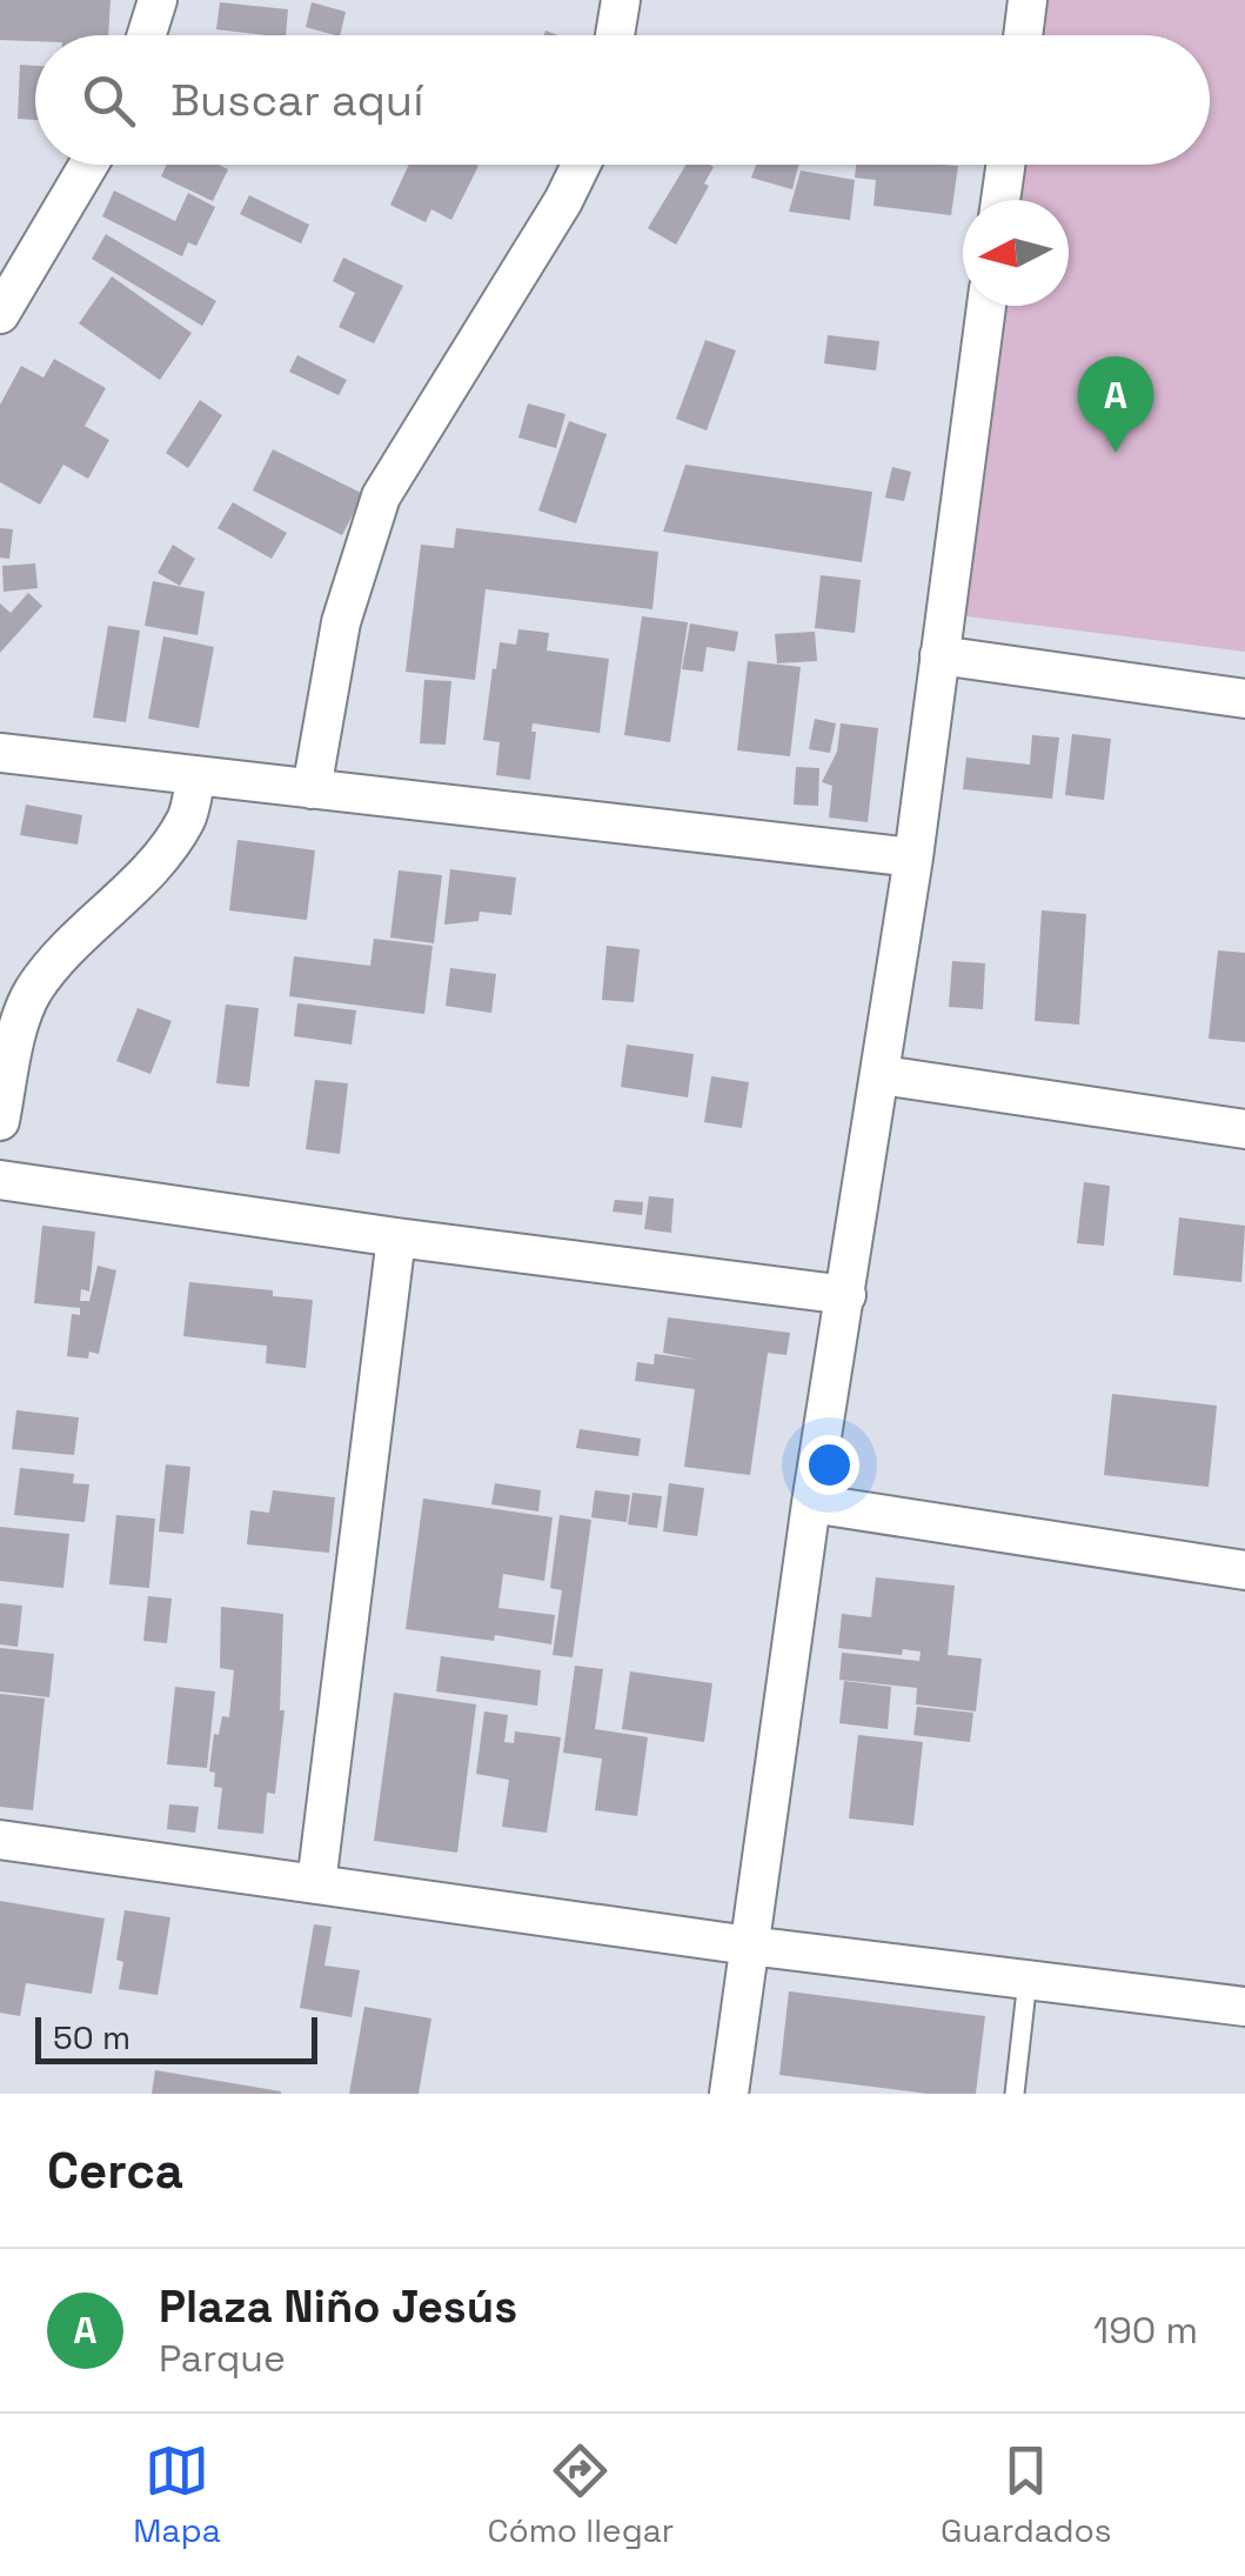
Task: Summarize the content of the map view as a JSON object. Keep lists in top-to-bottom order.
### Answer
{
  "scale_bar": "50 m",
  "north": "left",
  "page": {
    "search": "Buscar aquí",
    "pins": "A",
    "scale": "50 m",
    "heading": "Cerca",
    "list": [
      {
        "mark": "A",
        "name": "Plaza Niño Jesús",
        "note": "Parque",
        "value": "190 m"
      }
    ],
    "nav": ["Mapa", "Cómo llegar", "Guardados"]
  }
}
